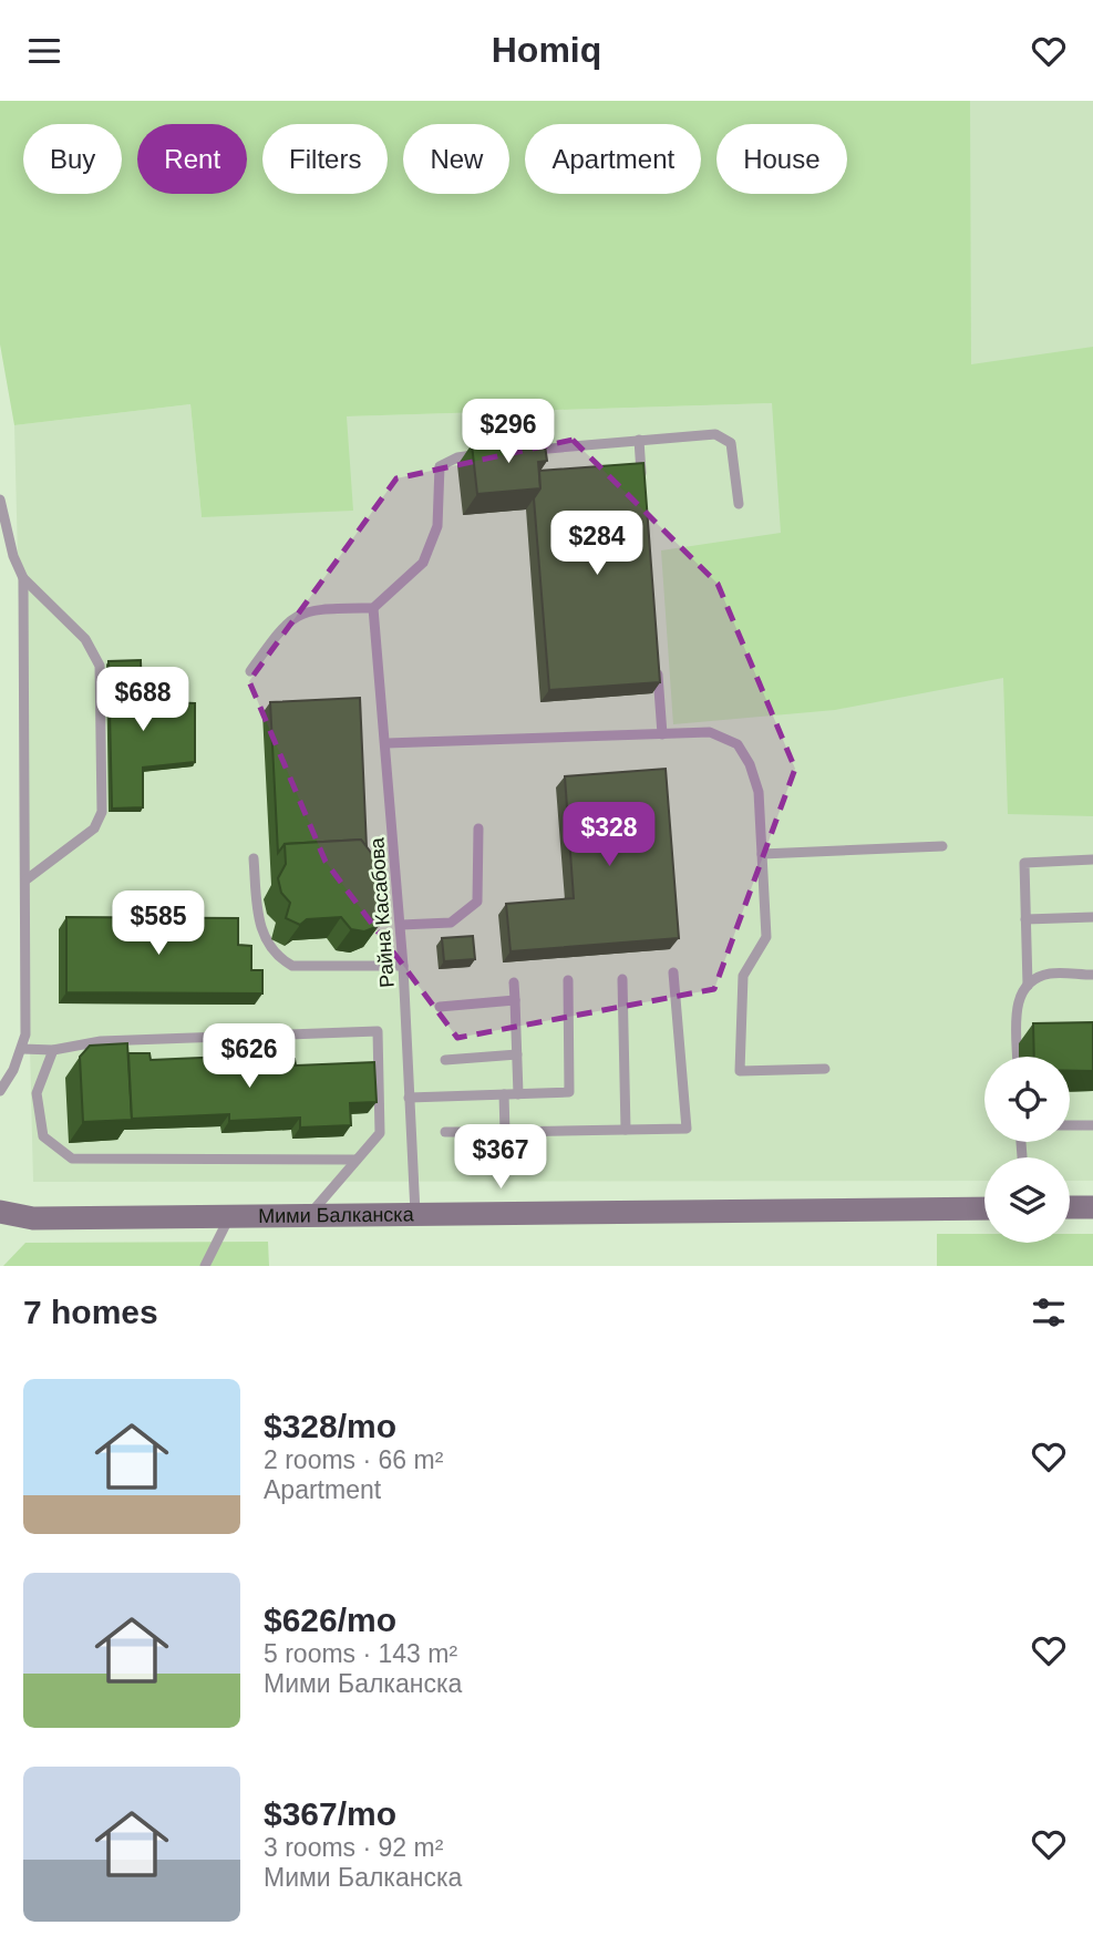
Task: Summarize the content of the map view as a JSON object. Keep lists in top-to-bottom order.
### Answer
{
  "streets": {
    "street": ["Мими Балканска"],
    "lane": ["Райна Касабова"]
  },
  "crossings": [
    ["Райна Касабова", "Мими Балканска"]
  ],
  "page": {
    "header": "Homiq",
    "chip": [
      "Buy",
      "Rent",
      "Filters",
      "New",
      "Apartment",
      "House"
    ],
    "price": [
      "$296",
      "$284",
      "$688",
      "$328",
      "$585",
      "$626",
      "$367"
    ],
    "heading": "7 homes",
    "list": [
      {
        "name": "$328/mo",
        "note": "2 rooms · 66 m² · Apartment"
      },
      {
        "name": "$626/mo",
        "note": "5 rooms · 143 m² · Мими Балканска"
      },
      {
        "name": "$367/mo",
        "note": "3 rooms · 92 m² · Мими Балканска"
      }
    ]
  }
}
